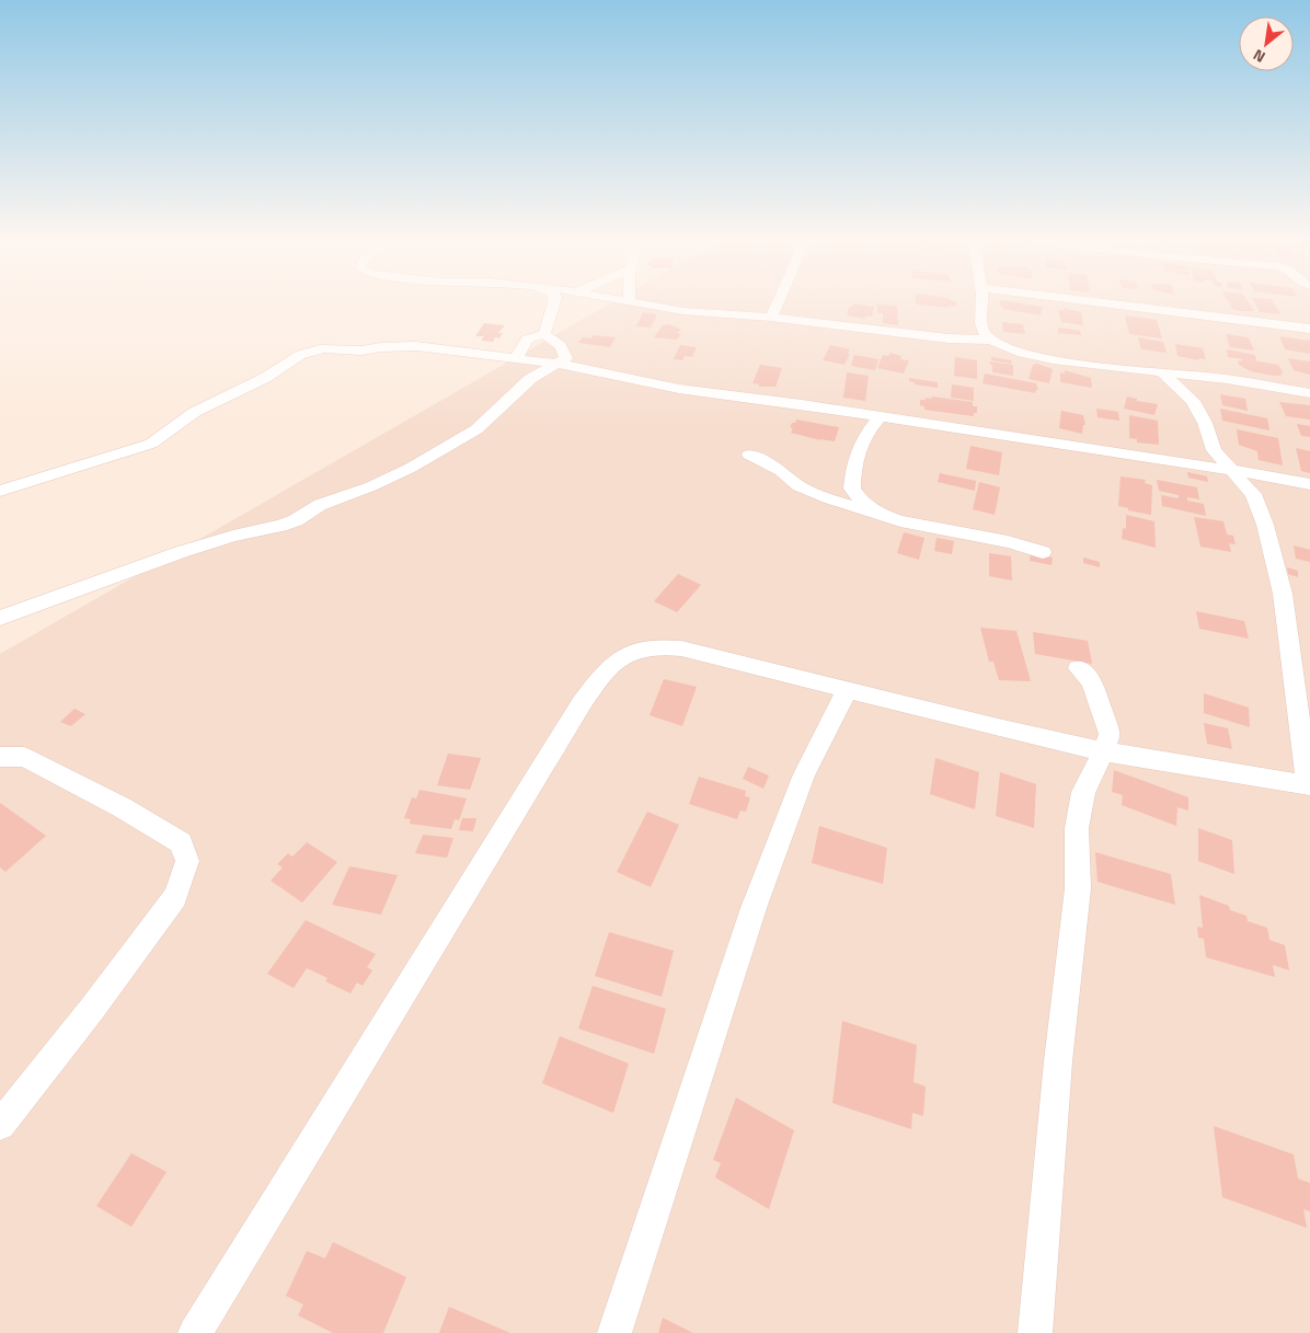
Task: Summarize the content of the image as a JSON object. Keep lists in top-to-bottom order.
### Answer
{
  "north": "bottom left"
}
